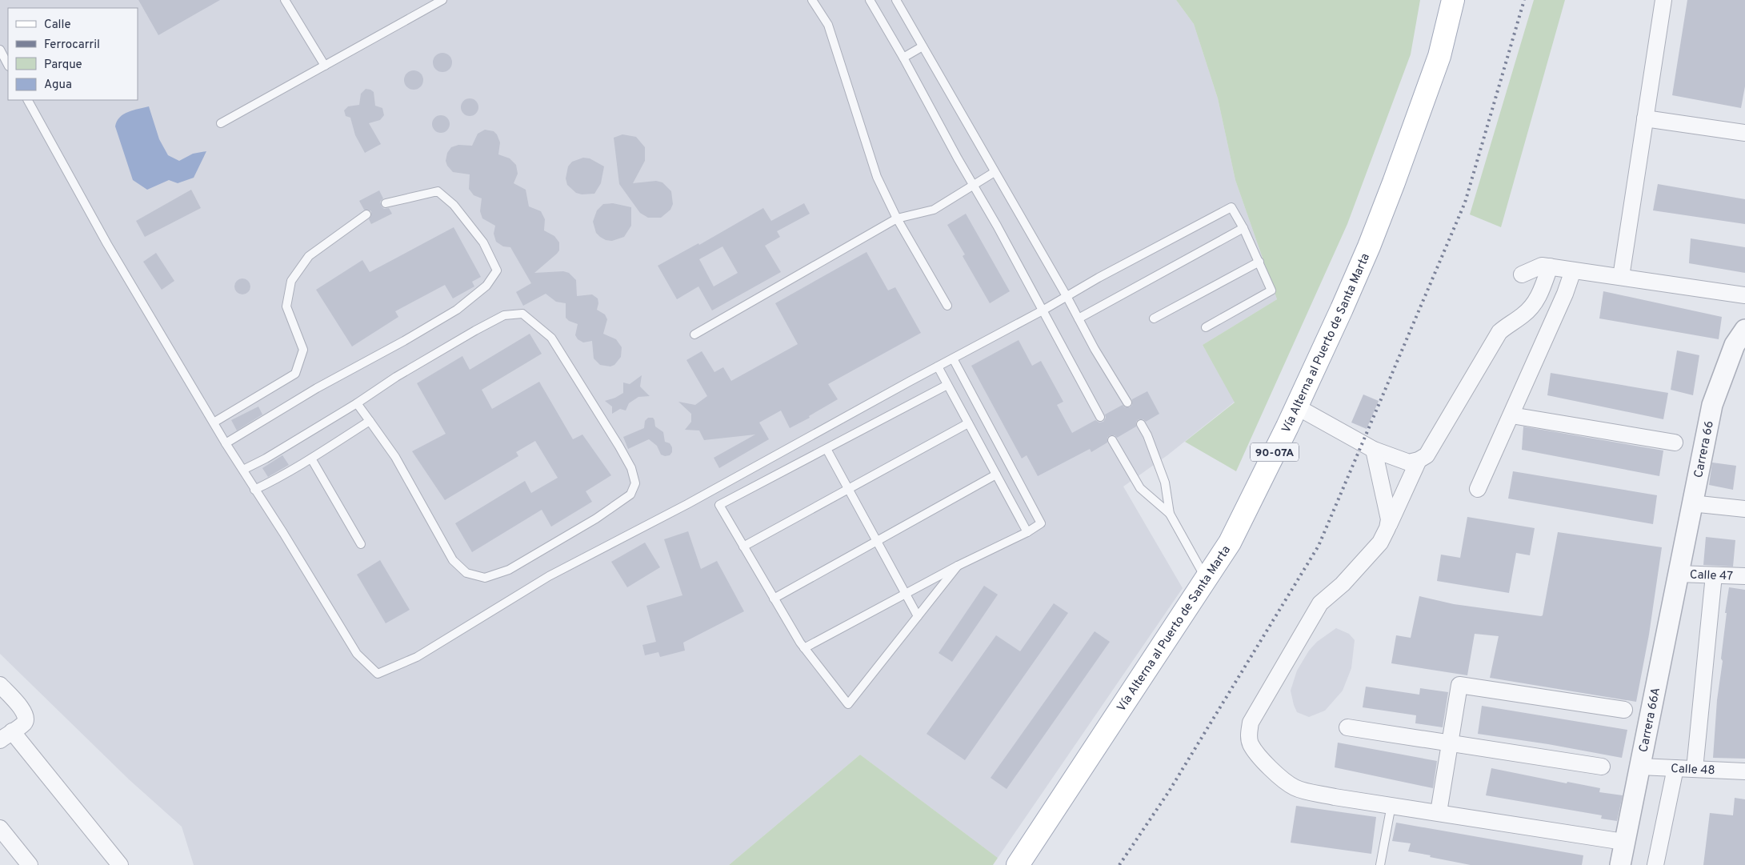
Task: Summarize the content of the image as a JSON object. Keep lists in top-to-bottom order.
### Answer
{
  "streets": {
    "main road": ["Vía Alterna al Puerto de Santa Marta", "90-07A"],
    "street": [
      "Carrera 66",
      "Calle 47",
      "Carrera 66A",
      "Calle 48"
    ]
  },
  "crossings": [
    ["Carrera 66", "Calle 47"],
    ["Carrera 66", "Carrera 66A"],
    ["Calle 47", "Carrera 66A"],
    ["Carrera 66A", "Calle 48"]
  ],
  "legend": [
    "Calle",
    "Ferrocarril",
    "Parque",
    "Agua"
  ]
}
